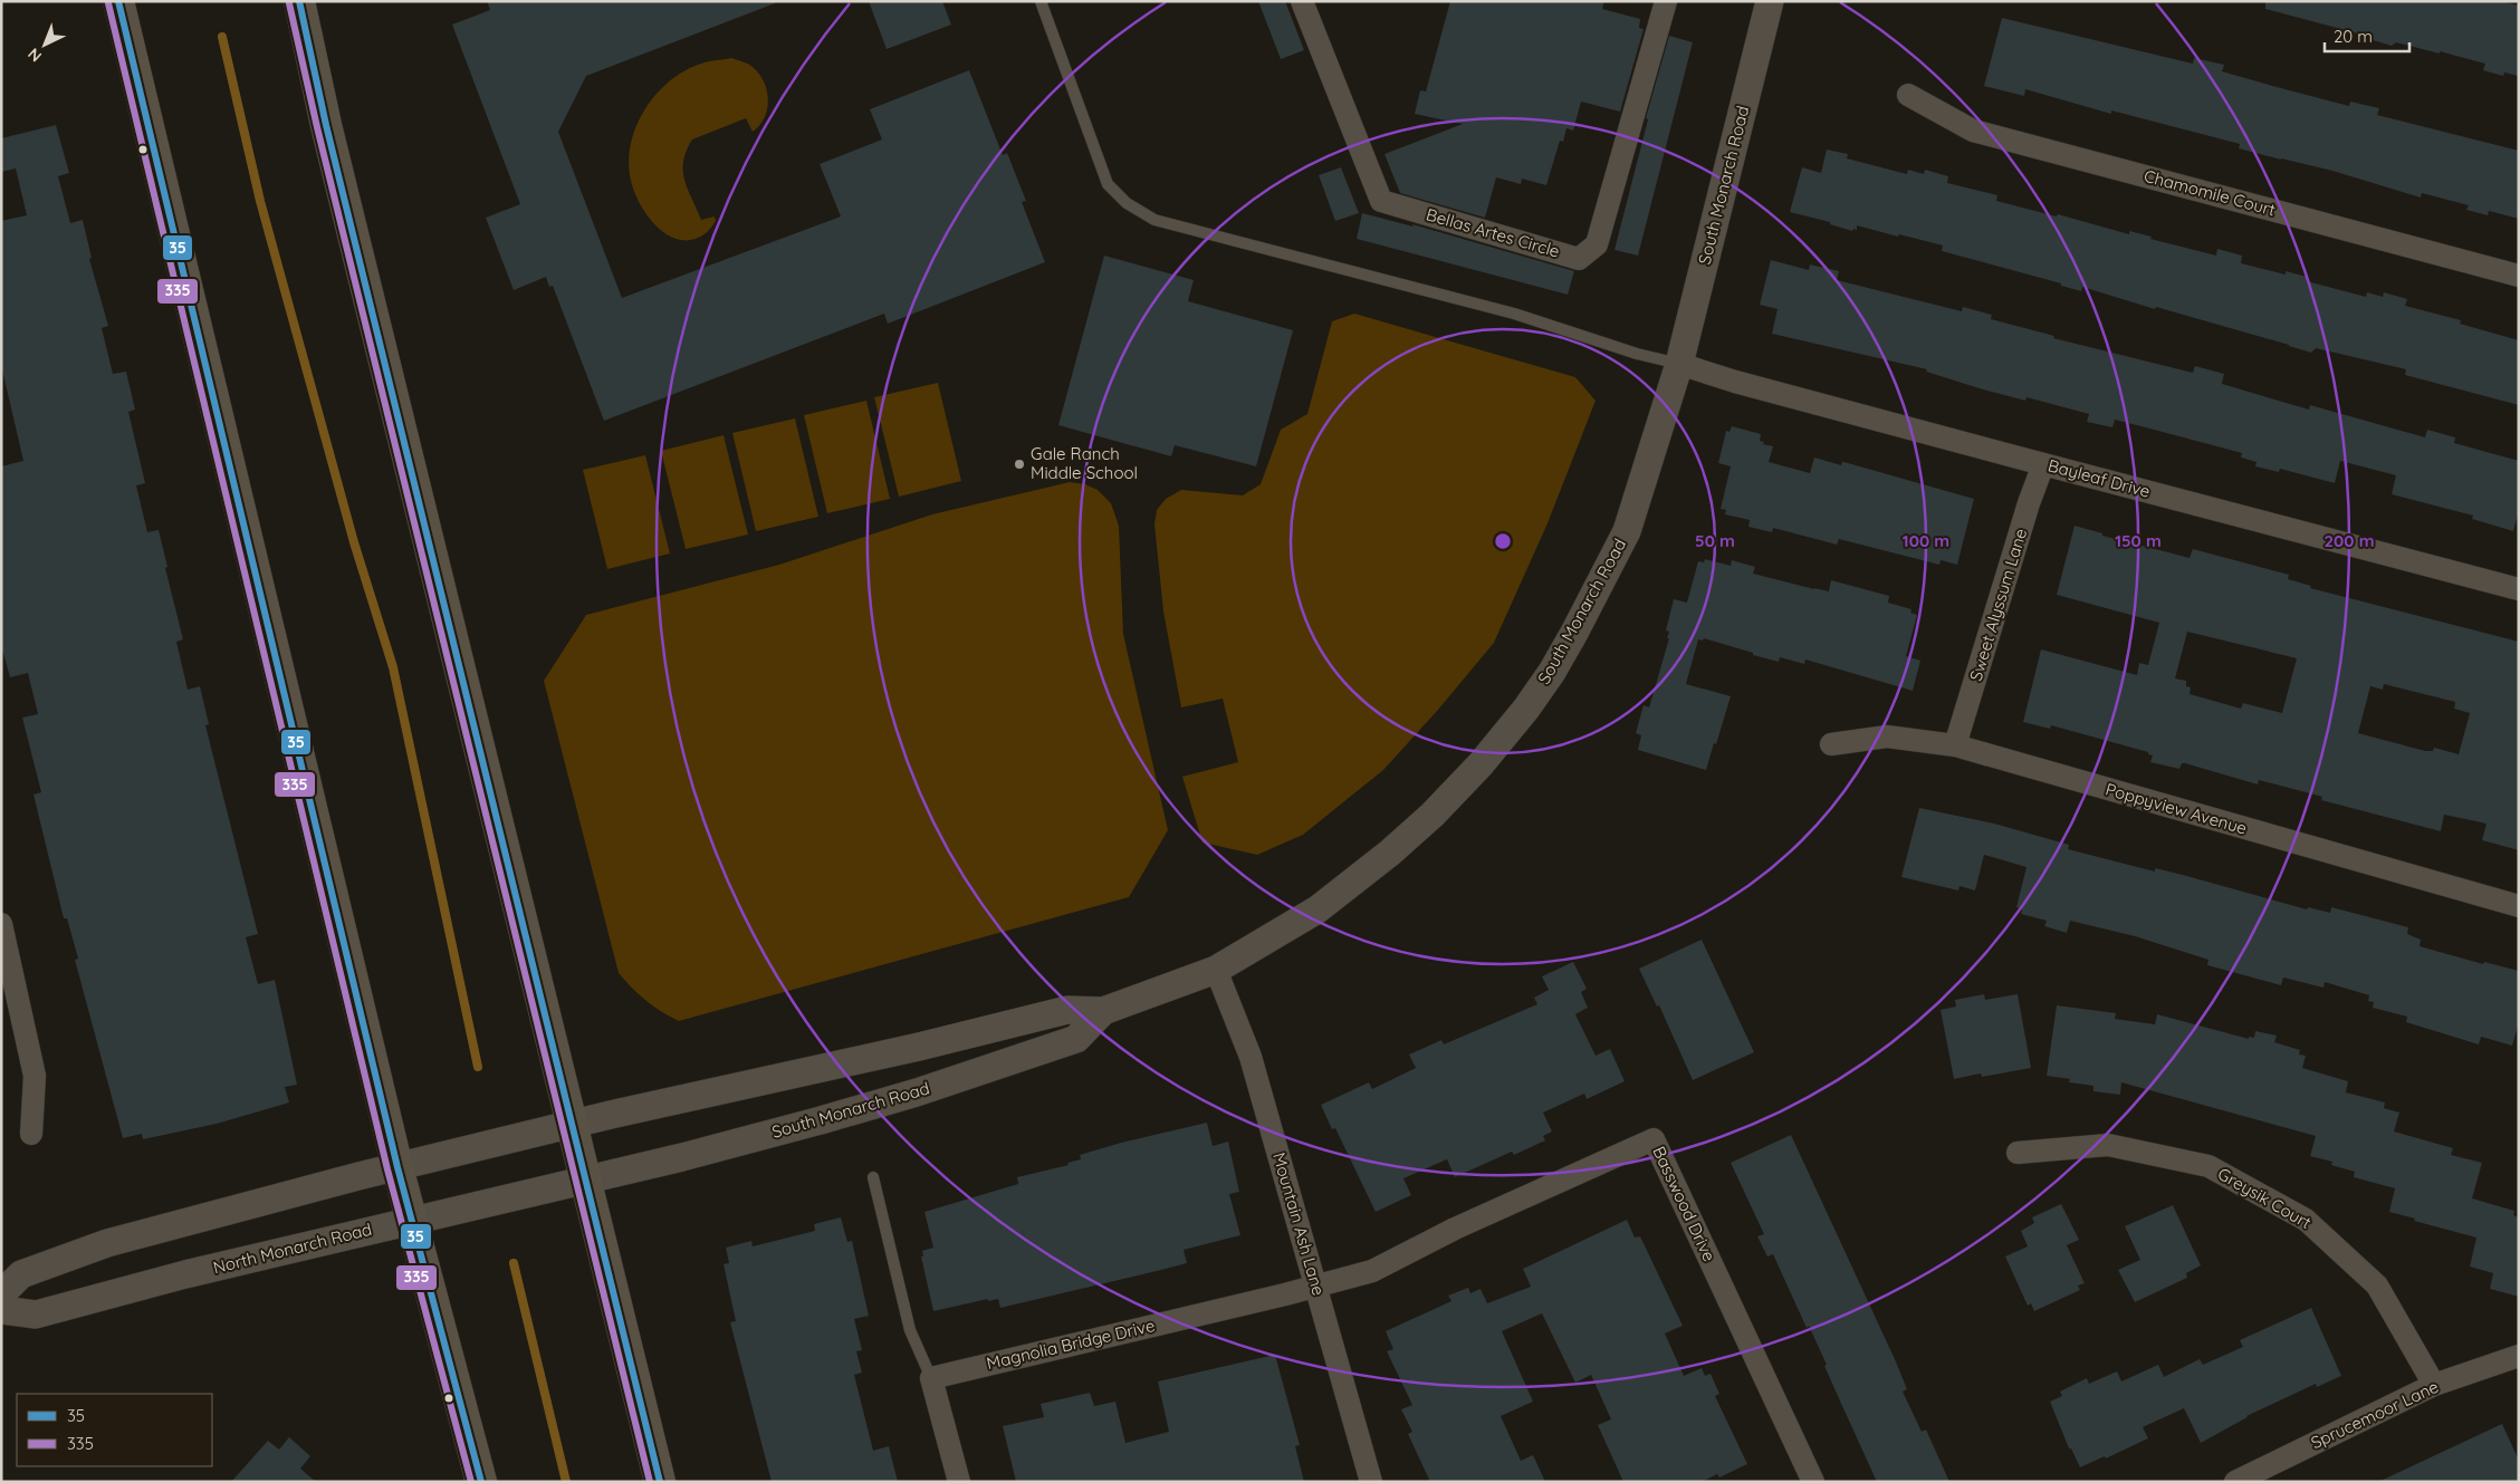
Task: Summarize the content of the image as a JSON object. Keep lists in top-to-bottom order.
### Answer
{
  "streets": {
    "street": [
      "South Monarch Road",
      "Chamomile Court",
      "Bellas Artes Circle",
      "Bayleaf Drive",
      "Sweet Alyssum Lane",
      "Poppyview Avenue",
      "Greysik Court",
      "Basswood Drive",
      "Mountain Ash Lane",
      "North Monarch Road",
      "Magnolia Bridge Drive",
      "Sprucemoor Lane"
    ]
  },
  "crossings": [
    ["South Monarch Road", "Bayleaf Drive"],
    ["South Monarch Road", "Mountain Ash Lane"],
    ["South Monarch Road", "North Monarch Road"],
    ["Bayleaf Drive", "Sweet Alyssum Lane"],
    ["Sweet Alyssum Lane", "Poppyview Avenue"],
    ["Greysik Court", "Sprucemoor Lane"],
    ["Basswood Drive", "Mountain Ash Lane"],
    ["Basswood Drive", "Magnolia Bridge Drive"],
    ["Mountain Ash Lane", "Magnolia Bridge Drive"]
  ],
  "places": ["Gale Ranch Middle School"],
  "lines": ["transit line 35", "transit line 335"],
  "legend": ["35", "335"],
  "scale_bar": "20 m",
  "north": "bottom left",
  "rings": [
    "50 m",
    "100 m",
    "150 m",
    "200 m"
  ]
}
